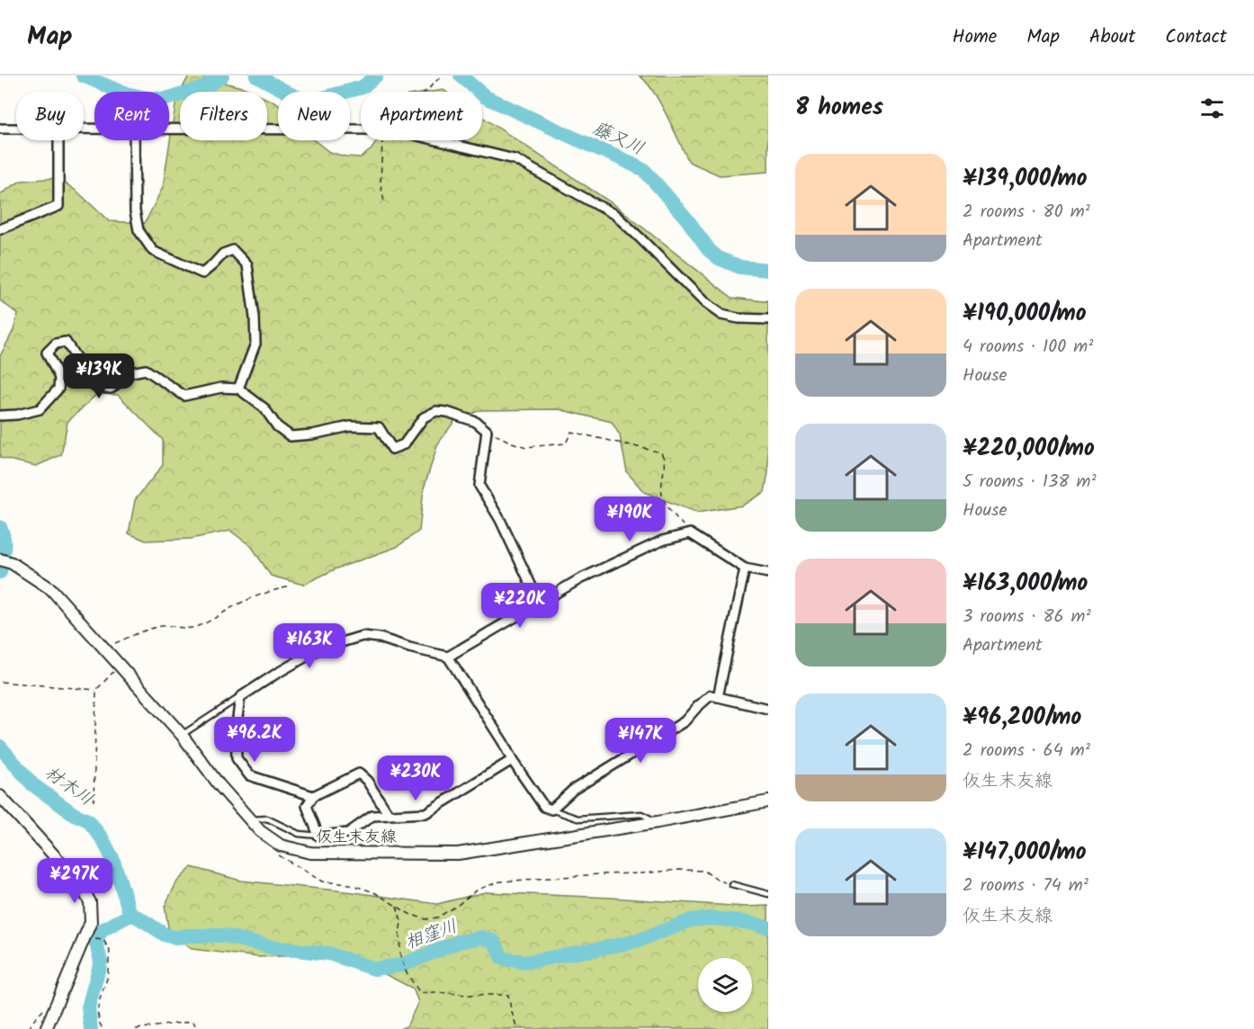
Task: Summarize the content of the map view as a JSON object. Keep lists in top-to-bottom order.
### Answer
{
  "streets": {
    "main road": ["仮生末友線"]
  },
  "water": ["藤又川", "材木川", "相窪川"],
  "page": {
    "header": "Map",
    "nav": [
      "Home",
      "Map",
      "About",
      "Contact"
    ],
    "heading": "8 homes",
    "chip": [
      "Buy",
      "Rent",
      "Filters",
      "New",
      "Apartment"
    ],
    "list": [
      {
        "name": "¥139,000/mo",
        "note": "2 rooms · 80 m² · Apartment"
      },
      {
        "name": "¥190,000/mo",
        "note": "4 rooms · 100 m² · House"
      },
      {
        "name": "¥220,000/mo",
        "note": "5 rooms · 138 m² · House"
      },
      {
        "name": "¥163,000/mo",
        "note": "3 rooms · 86 m² · Apartment"
      },
      {
        "name": "¥96,200/mo",
        "note": "2 rooms · 64 m² · 仮生末友線"
      },
      {
        "name": "¥147,000/mo",
        "note": "2 rooms · 74 m² · 仮生末友線"
      }
    ],
    "price": [
      "¥139K",
      "¥190K",
      "¥220K",
      "¥163K",
      "¥96.2K",
      "¥147K",
      "¥230K",
      "¥297K"
    ]
  }
}
